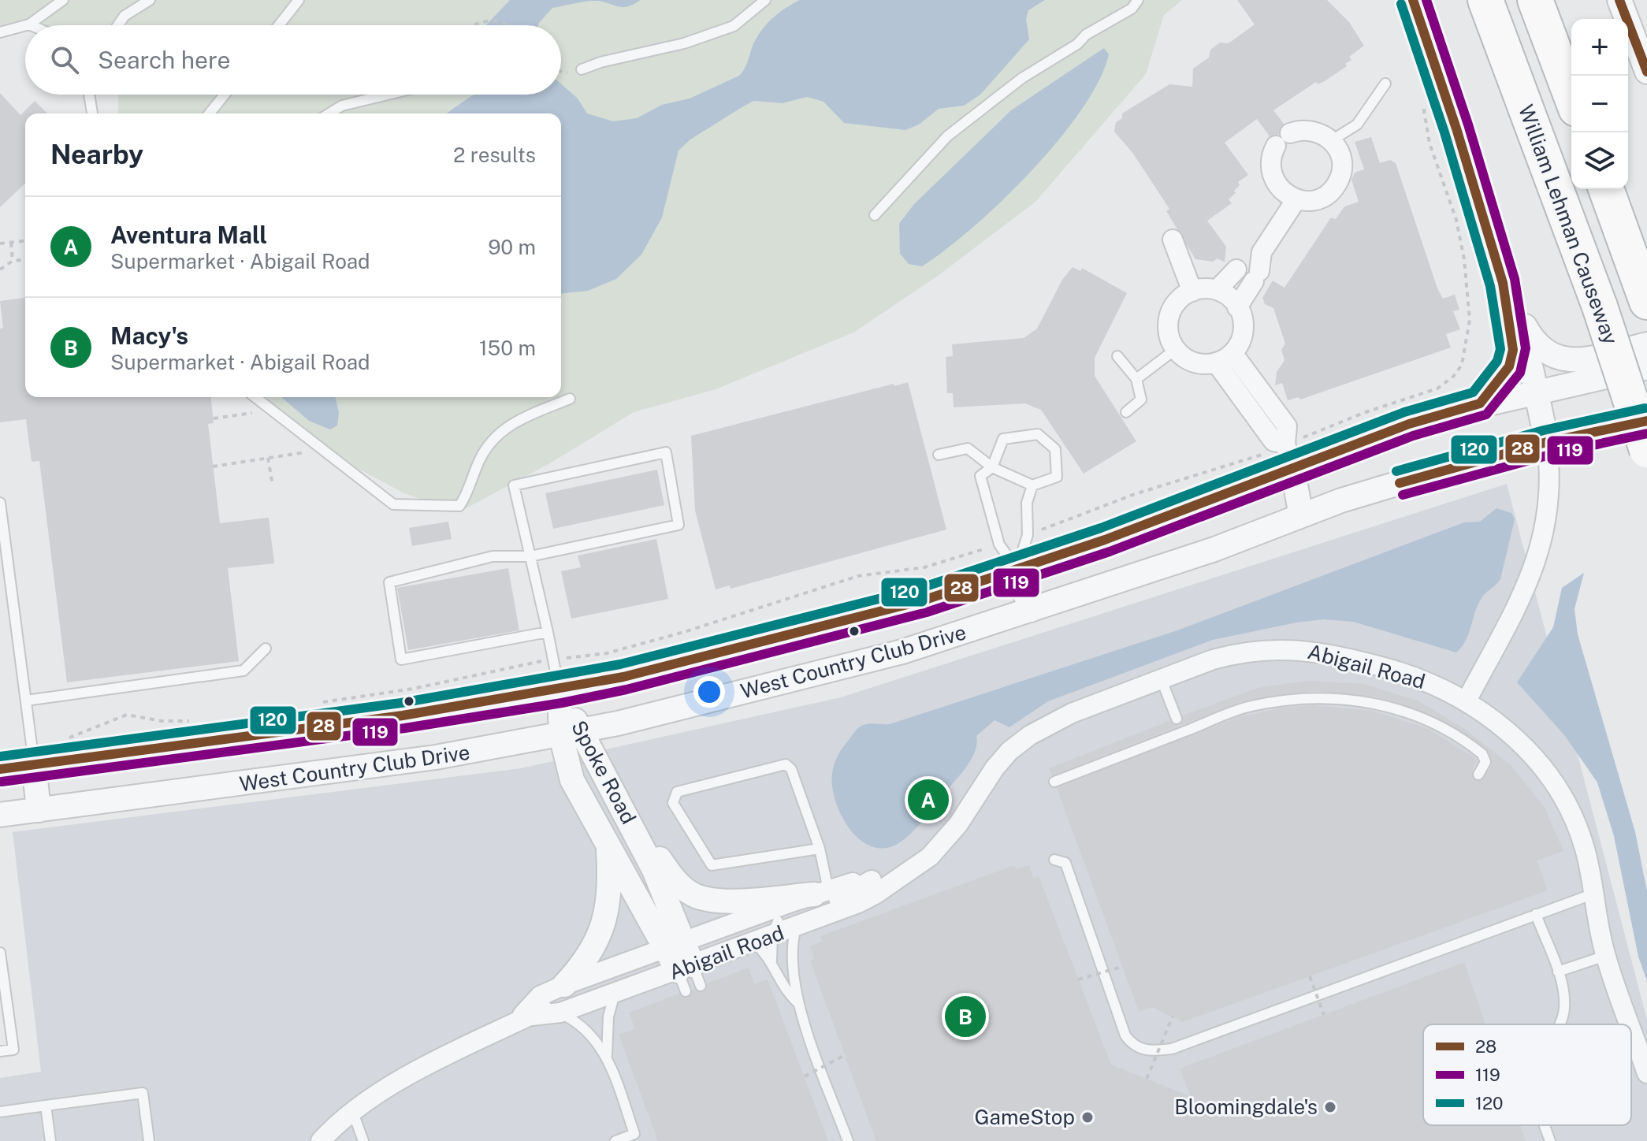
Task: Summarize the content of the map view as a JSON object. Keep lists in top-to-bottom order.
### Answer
{
  "streets": {
    "highway": ["William Lehman Causeway"],
    "street": ["West Country Club Drive", "Abigail Road", "Spoke Road"]
  },
  "crossings": [
    ["West Country Club Drive", "Spoke Road"],
    ["Abigail Road", "Spoke Road"]
  ],
  "places": ["Bloomingdale's", "GameStop"],
  "lines": ["transit line 28", "transit line 119", "transit line 120"],
  "legend": ["28", "119", "120"],
  "page": {
    "map_buttons": ["+", "−"],
    "search": "Search here",
    "heading": ["Nearby", "2 results"],
    "list": [
      {
        "mark": "A",
        "name": "Aventura Mall",
        "note": "Supermarket · Abigail Road",
        "value": "90 m"
      },
      {
        "mark": "B",
        "name": "Macy's",
        "note": "Supermarket · Abigail Road",
        "value": "150 m"
      }
    ],
    "pins": ["A", "B"]
  }
}
